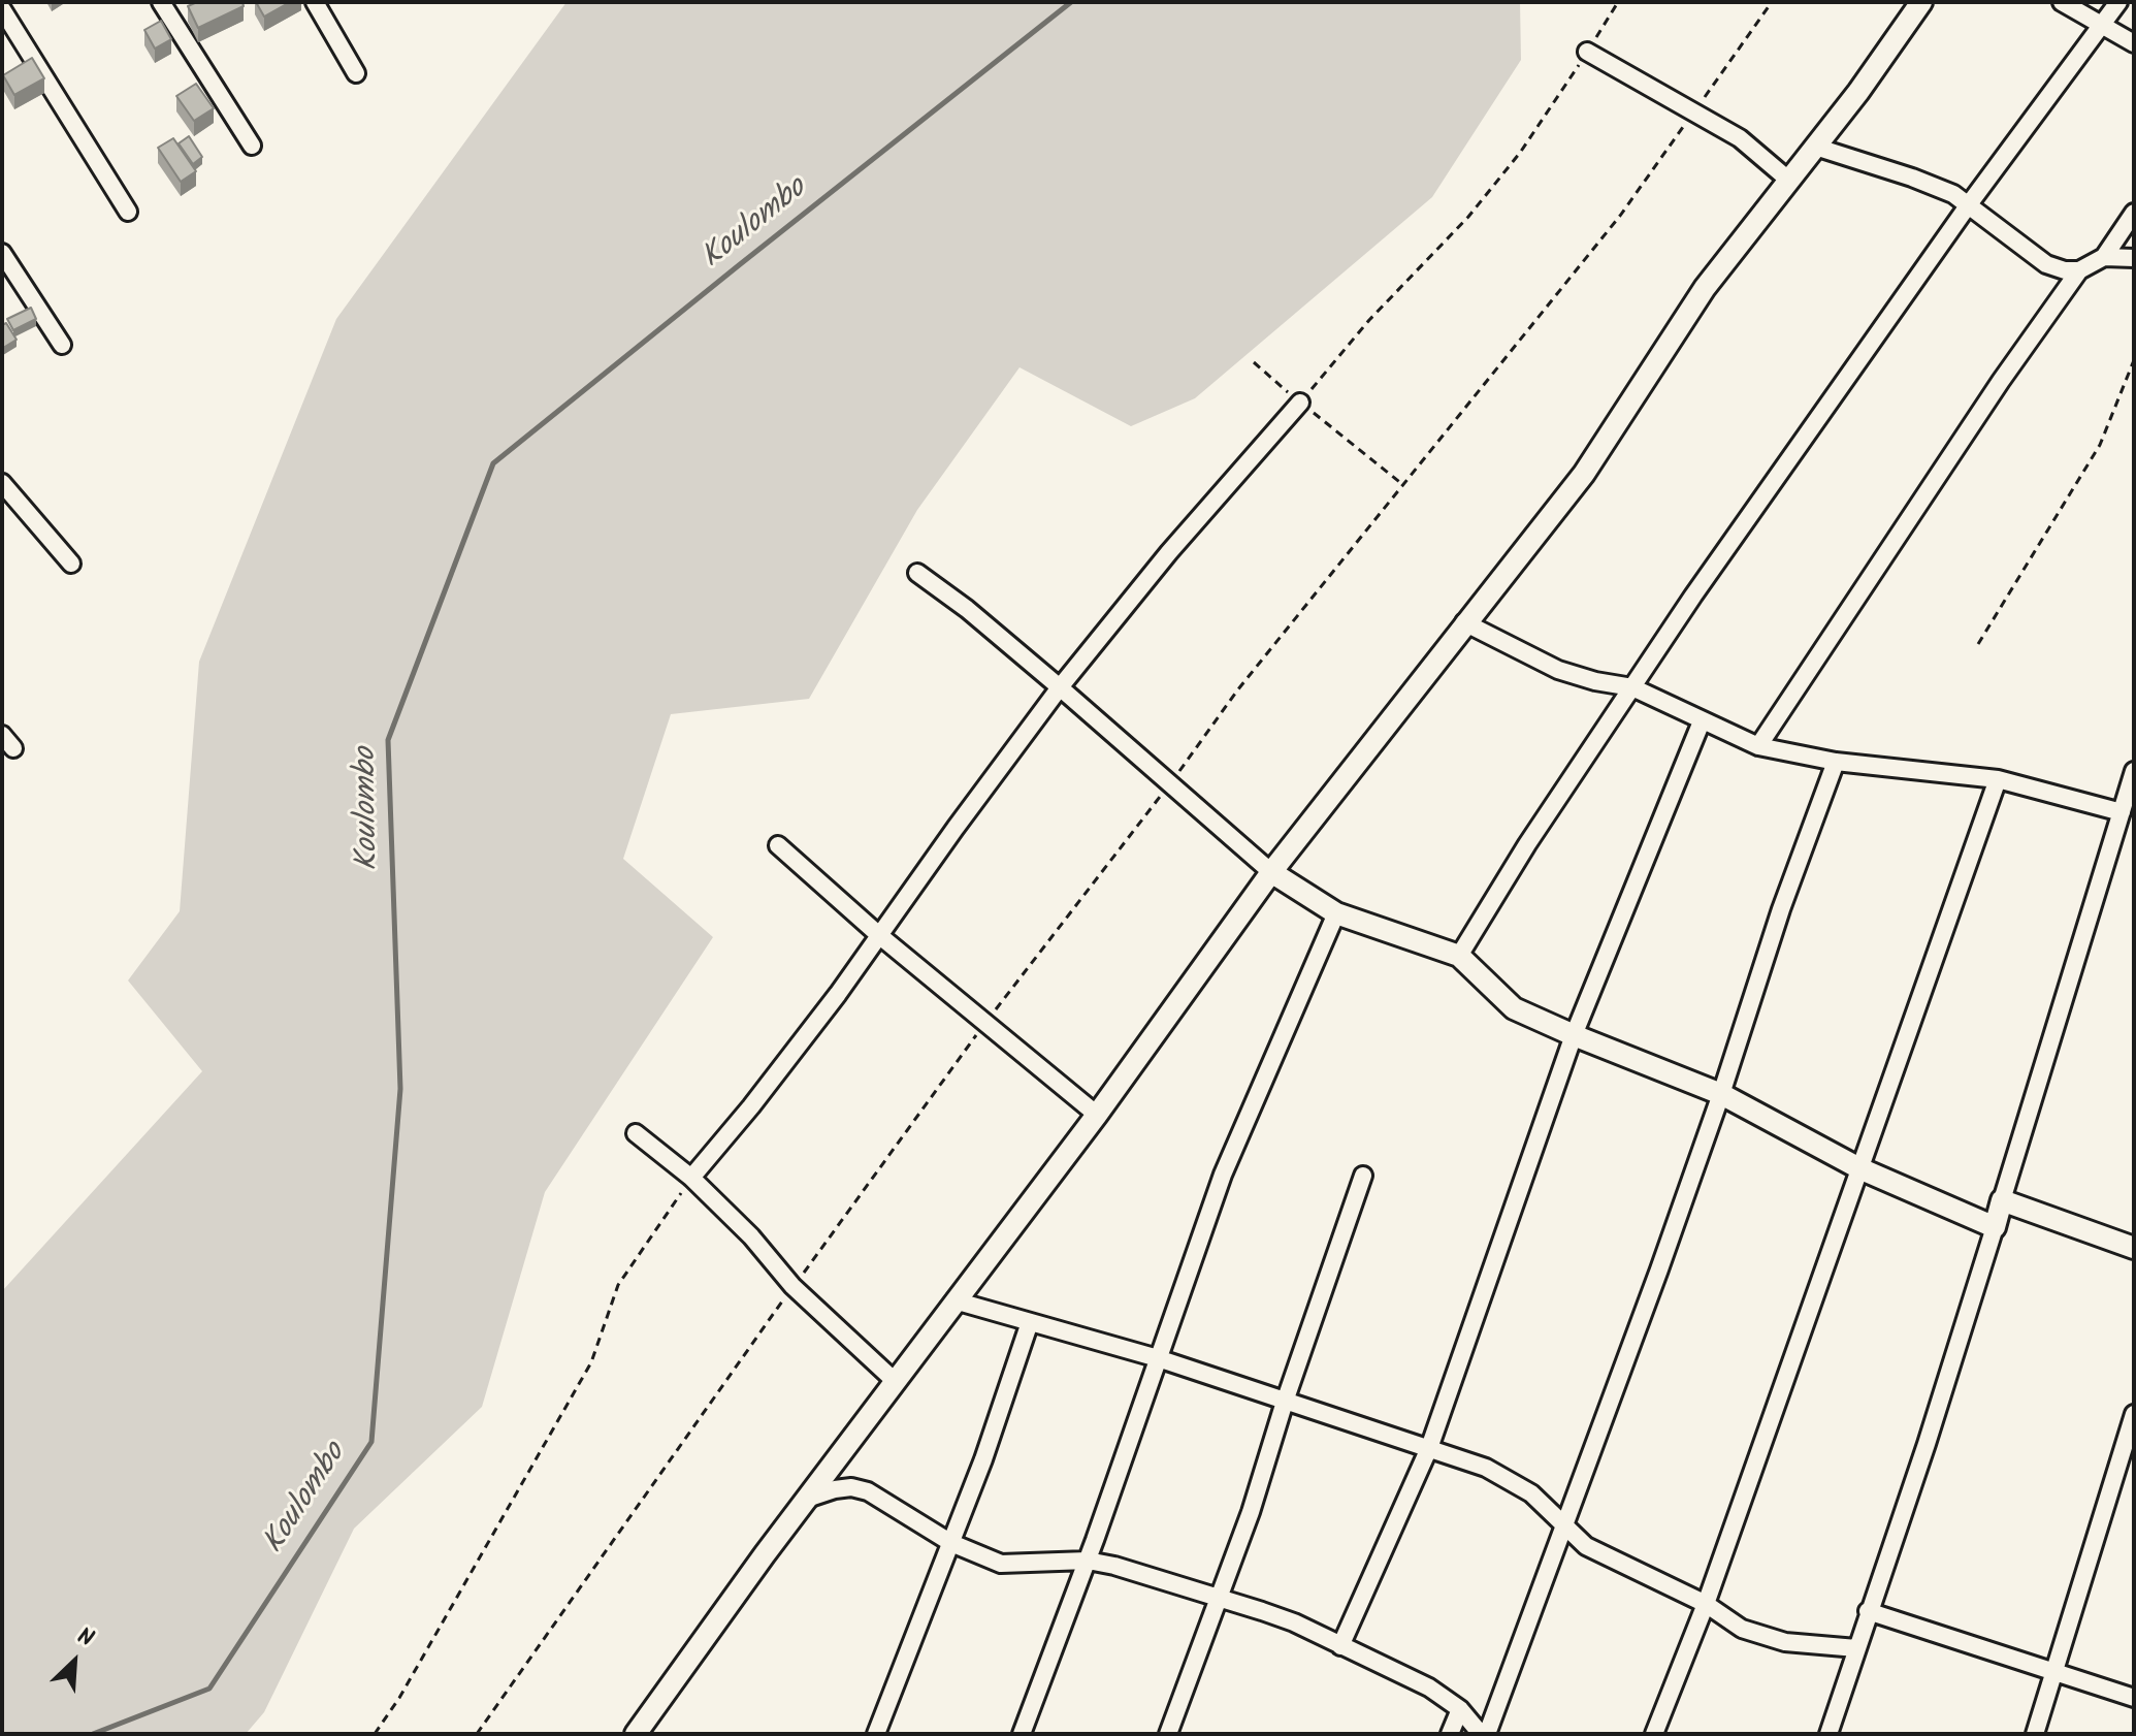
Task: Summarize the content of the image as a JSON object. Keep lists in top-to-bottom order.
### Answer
{
  "water": ["Koulombo"],
  "north": "top right"
}
